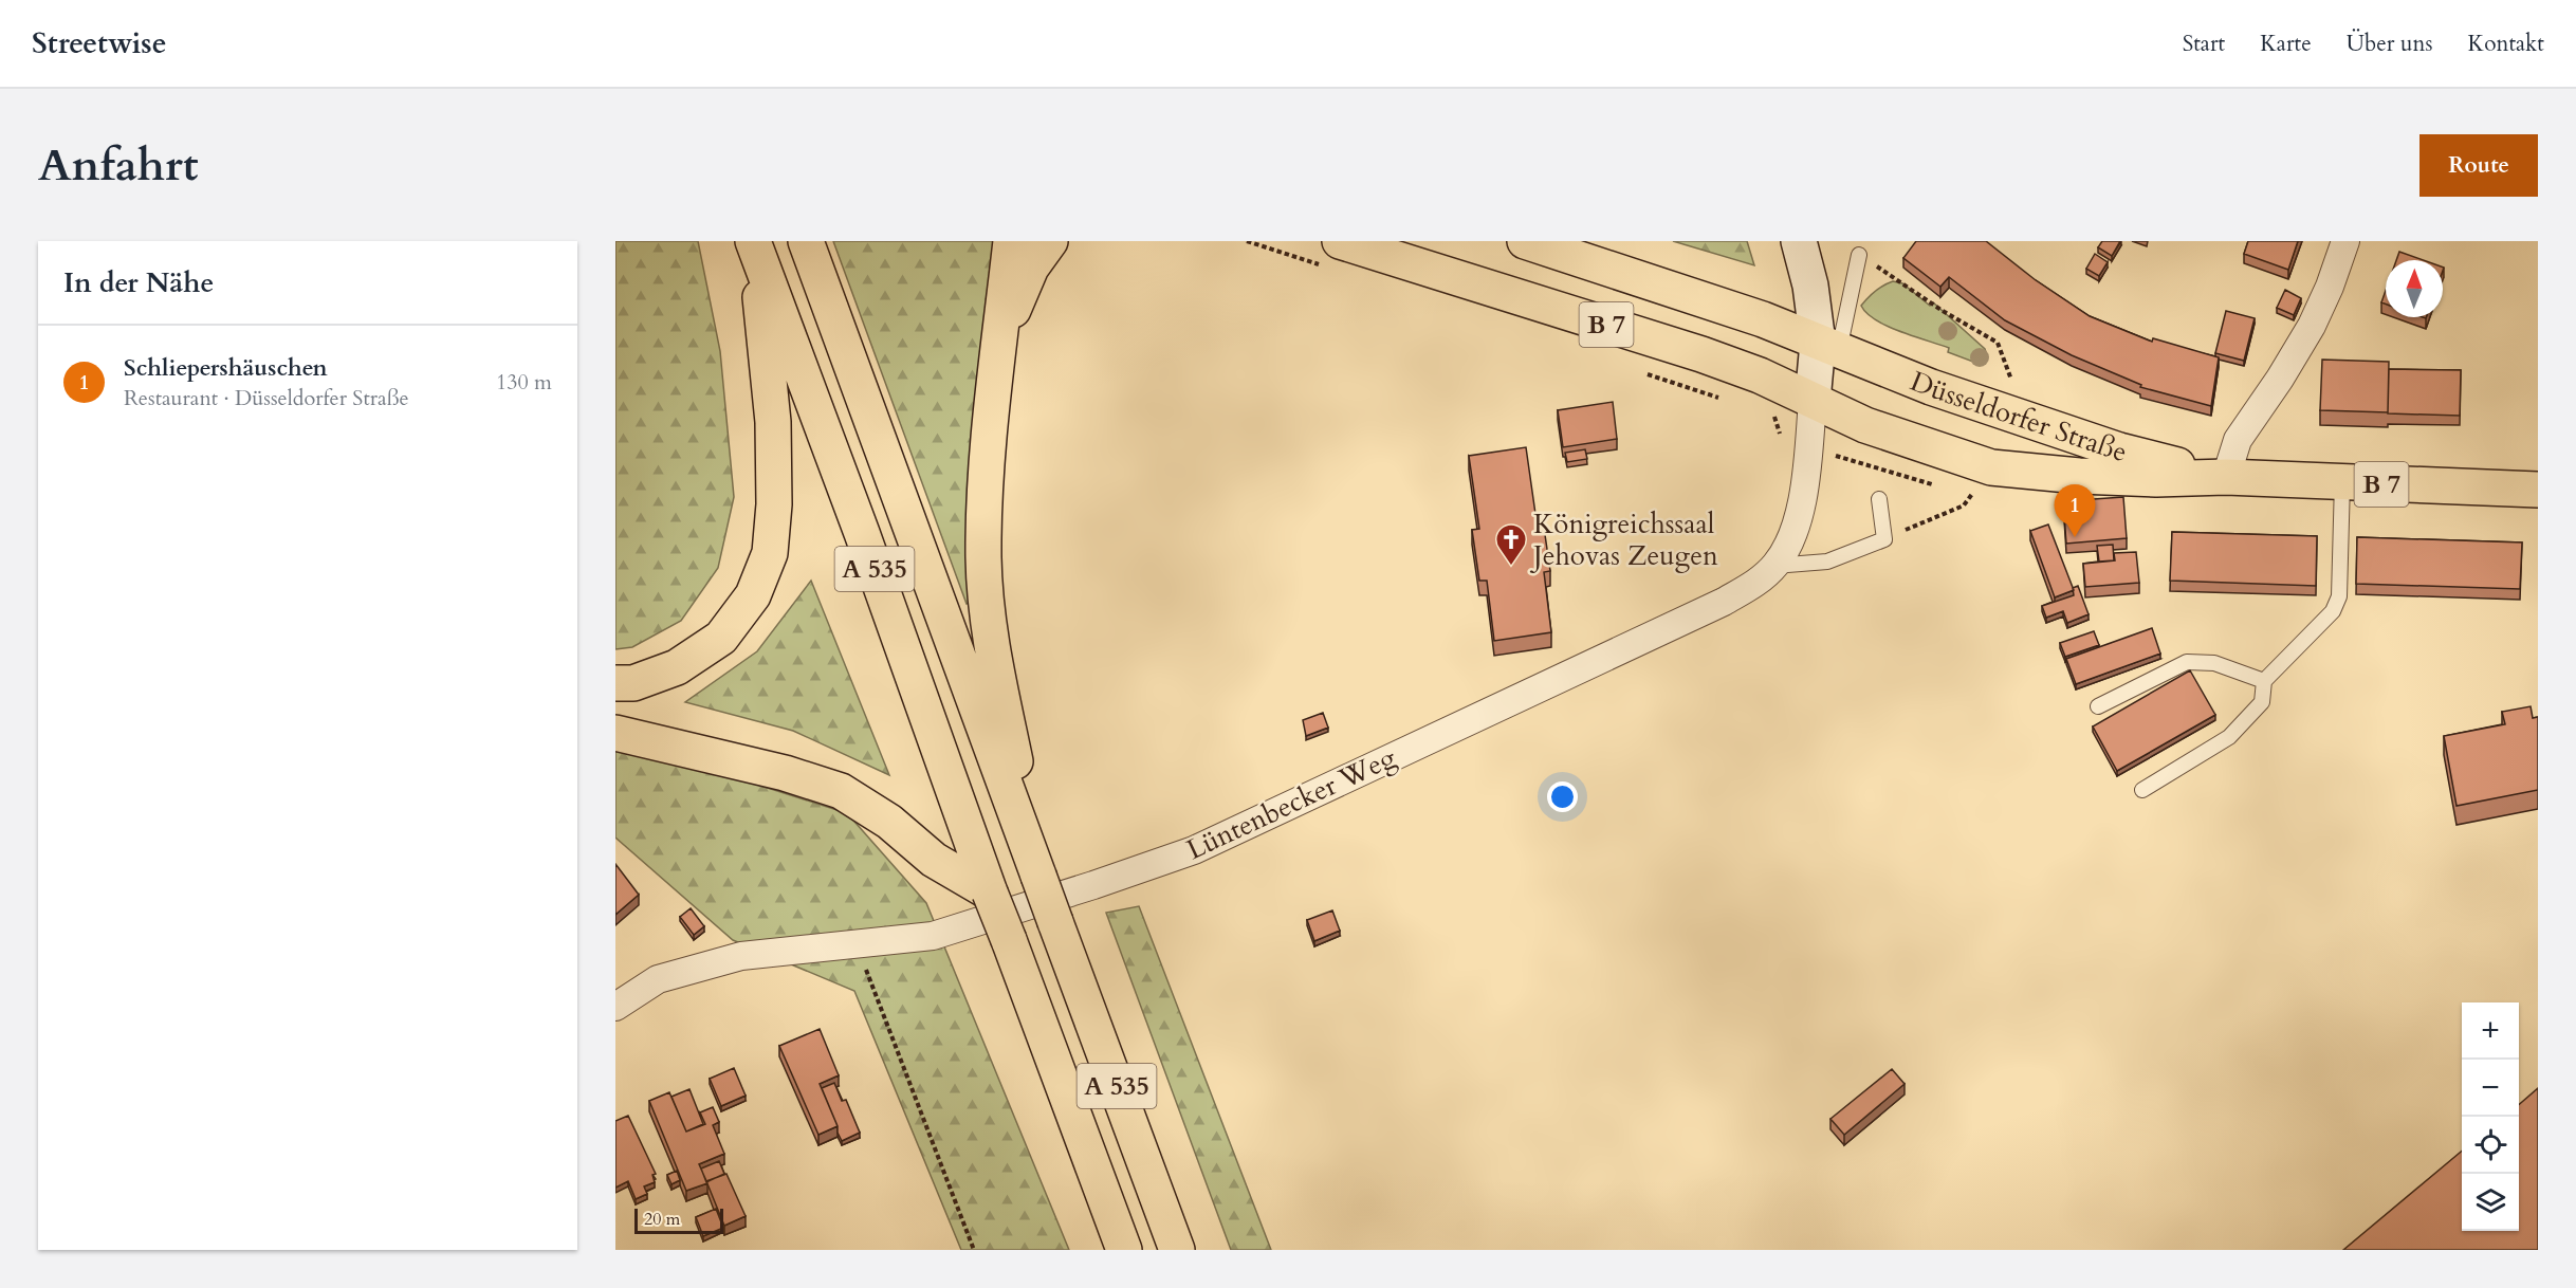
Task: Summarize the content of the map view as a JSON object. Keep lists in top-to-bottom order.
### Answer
{
  "streets": {
    "main road": ["B 7", "Düsseldorfer Straße", "A 535"],
    "street": ["Lüntenbecker Weg"]
  },
  "crossings": [
    ["Düsseldorfer Straße", "Lüntenbecker Weg"]
  ],
  "places": {
    "church": ["Königreichssaal Jehovas Zeugen"]
  },
  "scale_bar": "20 m",
  "north": "top",
  "page": {
    "header": "Streetwise",
    "nav": [
      "Start",
      "Karte",
      "Über uns",
      "Kontakt"
    ],
    "buttons": "Route",
    "title": "Anfahrt",
    "heading": "In der Nähe",
    "list": [
      {
        "mark": "1",
        "name": "Schliepershäuschen",
        "note": "Restaurant · Düsseldorfer Straße",
        "value": "130 m"
      }
    ],
    "pins": "1",
    "map_buttons": ["+", "−"],
    "scale": "20 m"
  }
}
